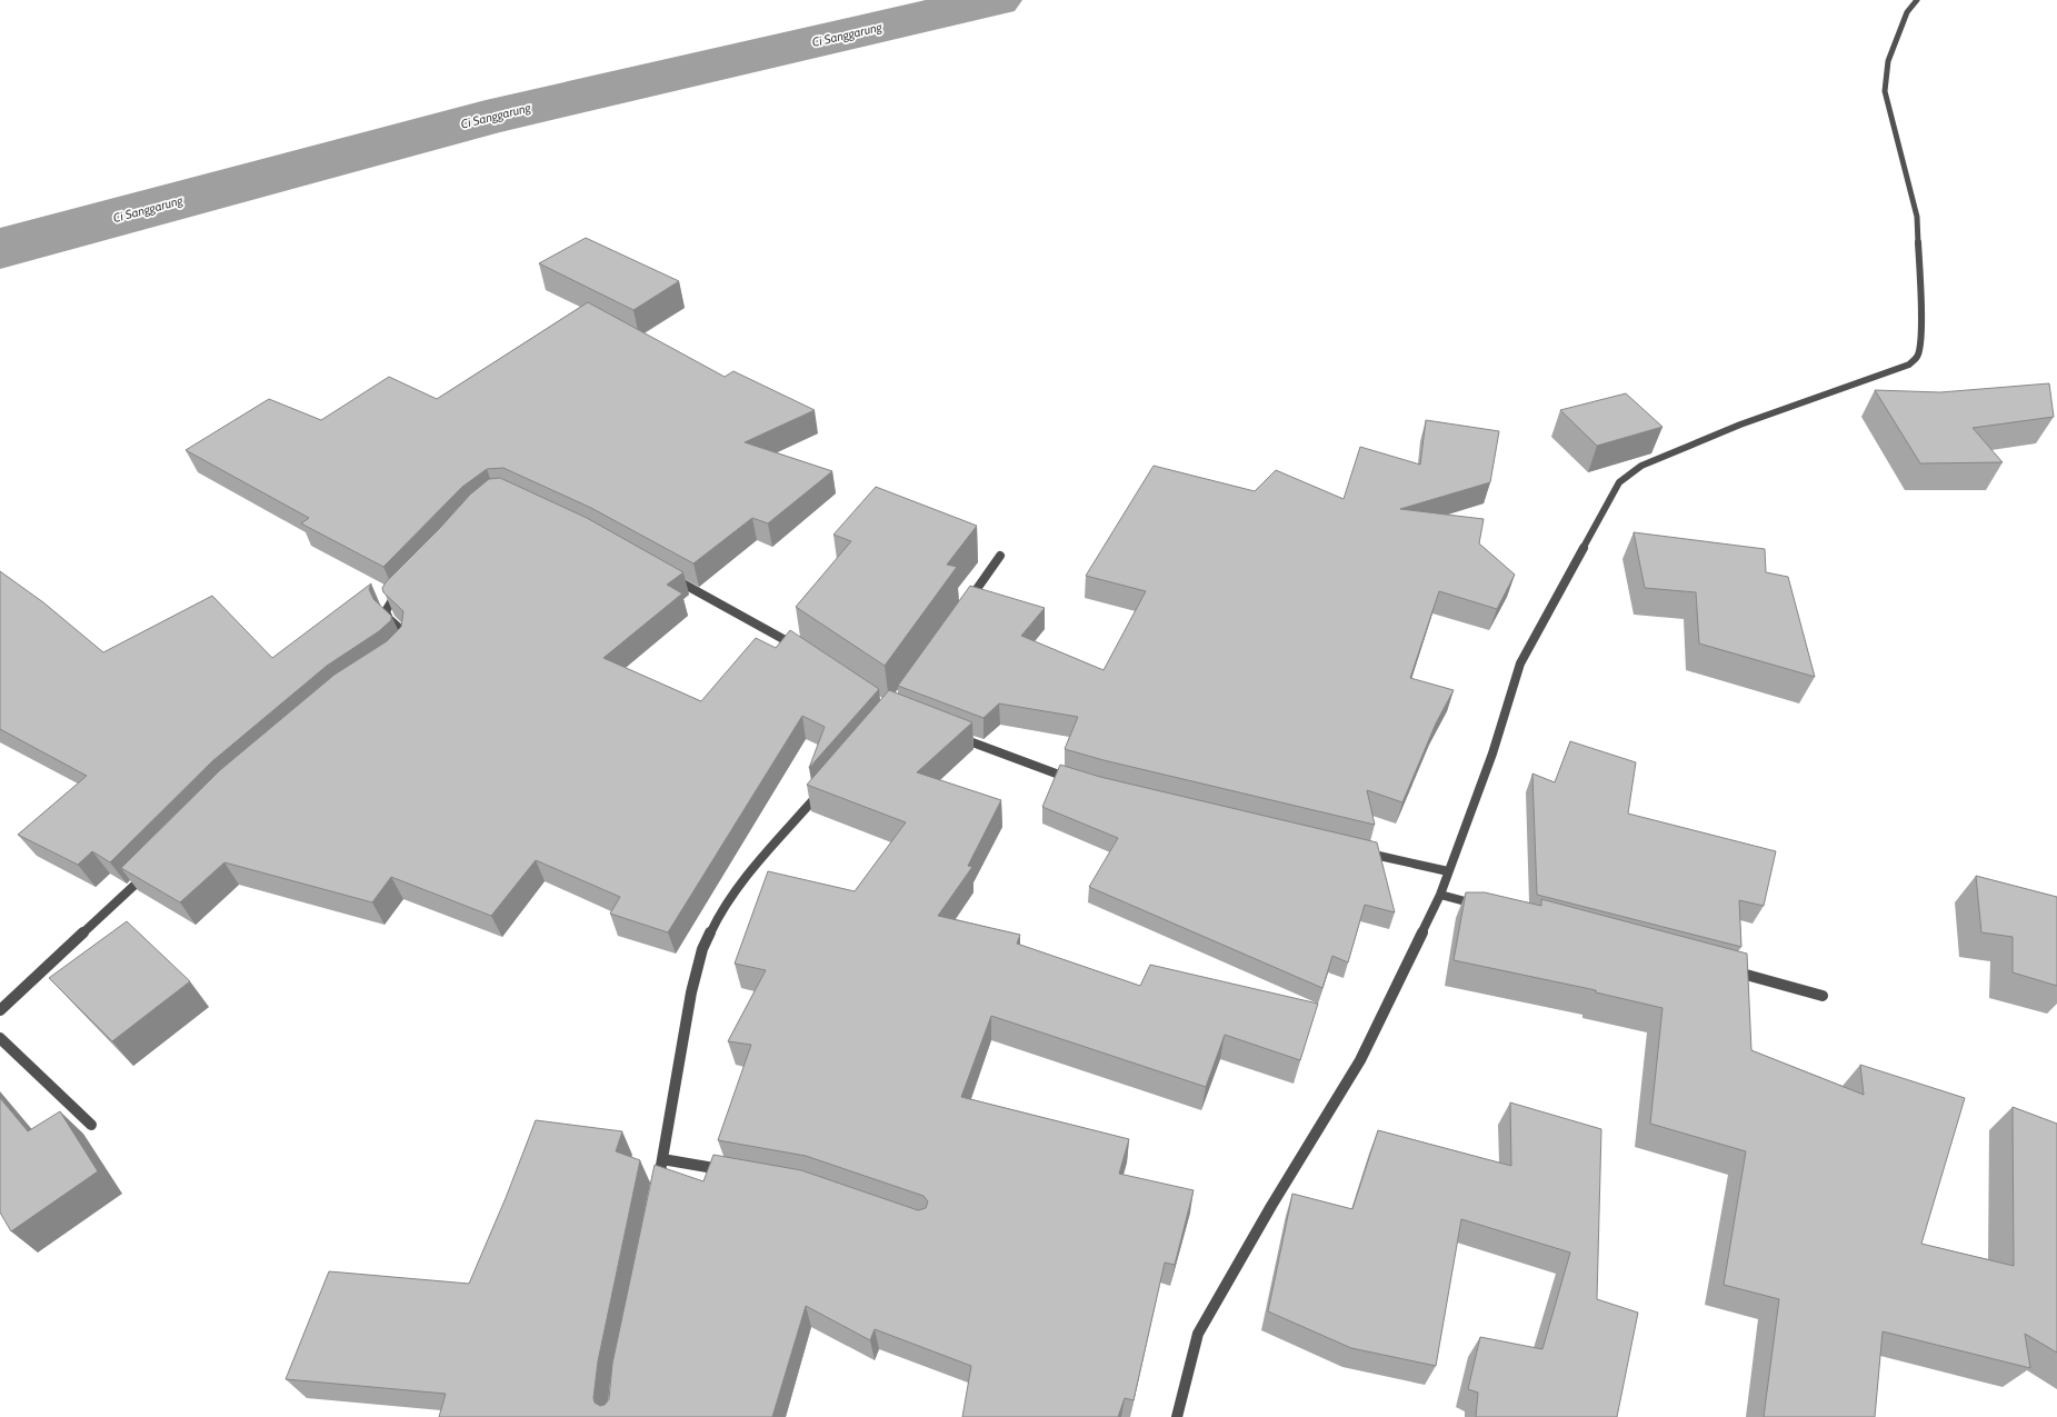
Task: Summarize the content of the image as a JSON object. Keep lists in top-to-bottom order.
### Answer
{
  "water": ["Ci Sanggarung"]
}
